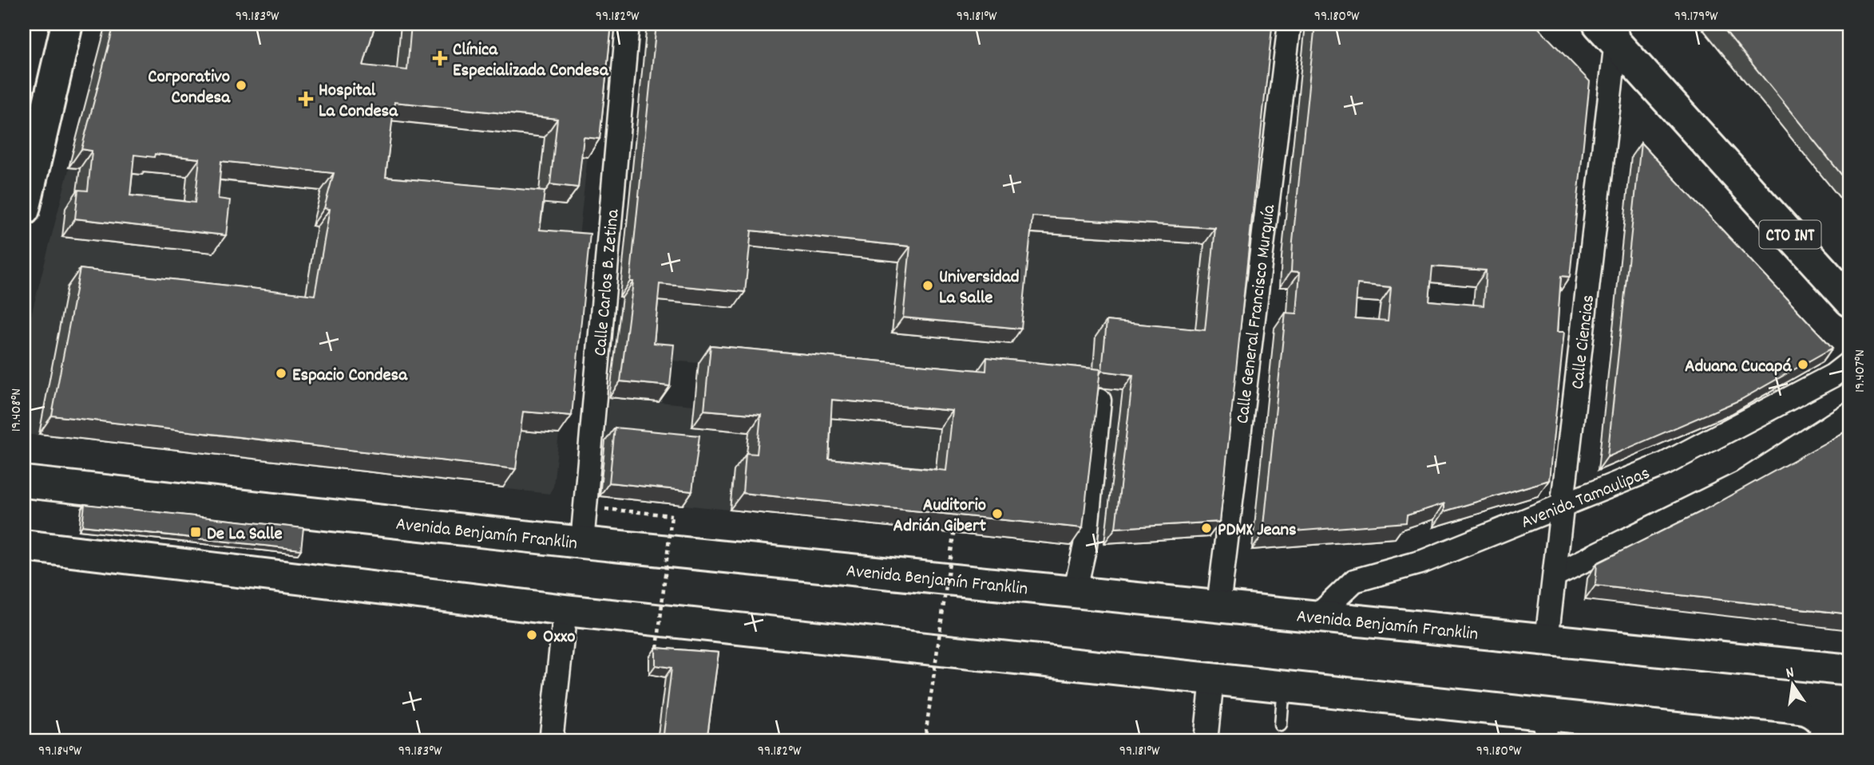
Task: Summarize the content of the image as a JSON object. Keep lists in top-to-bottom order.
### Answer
{
  "streets": {
    "main road": ["CTO INT", "Avenida Benjamín Franklin"],
    "street": [
      "Calle Carlos B. Zetina",
      "Calle General Francisco Murguía",
      "Calle Ciencias",
      "Avenida Tamaulipas"
    ]
  },
  "crossings": [
    ["CTO INT", "Calle Ciencias"],
    ["Calle Carlos B. Zetina", "Avenida Benjamín Franklin"],
    ["Calle General Francisco Murguía", "Avenida Benjamín Franklin"],
    ["Calle Ciencias", "Avenida Tamaulipas"],
    ["Calle Ciencias", "Avenida Benjamín Franklin"],
    ["Avenida Tamaulipas", "Avenida Benjamín Franklin"]
  ],
  "places": {
    "health": ["Clínica Especializada Condesa", "Hospital La Condesa"],
    "other": [
      "Corporativo Condesa",
      "Universidad La Salle",
      "Aduana Cucapá",
      "Espacio Condesa",
      "Auditorio Adrián Gibert",
      "PDMX Jeans",
      "Oxxo"
    ],
    "transit": ["De La Salle"]
  },
  "north": "top",
  "coordinates": [
    "99.183°W",
    "99.182°W",
    "99.181°W",
    "99.180°W",
    "99.179°W",
    "19.407°N",
    "19.408°N",
    "99.184°W"
  ]
}
